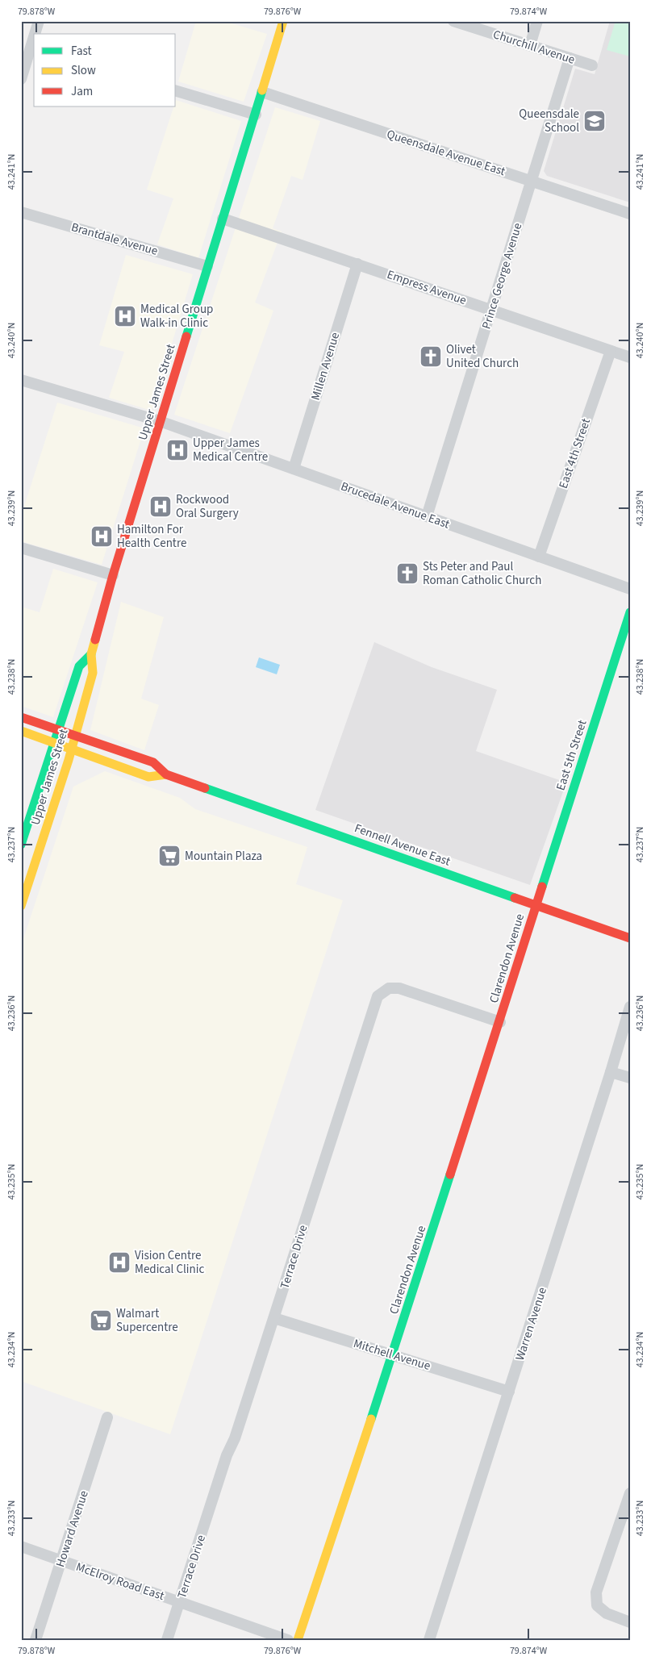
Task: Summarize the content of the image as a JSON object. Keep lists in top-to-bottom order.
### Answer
{
  "streets": {
    "main road": [
      "Upper James Street",
      "East 5th Street",
      "Fennell Avenue East",
      "Clarendon Avenue"
    ],
    "street": [
      "Churchill Avenue",
      "Queensdale Avenue East",
      "Brantdale Avenue",
      "Prince George Avenue",
      "Empress Avenue",
      "Millen Avenue",
      "East 4th Street",
      "Brucedale Avenue East",
      "Terrace Drive",
      "Warren Avenue",
      "Mitchell Avenue",
      "Howard Avenue",
      "McElroy Road East"
    ]
  },
  "crossings": [
    ["Churchill Avenue", "Prince George Avenue"],
    ["Queensdale Avenue East", "Prince George Avenue"],
    ["Queensdale Avenue East", "Upper James Street"],
    ["Brantdale Avenue", "Upper James Street"],
    ["Prince George Avenue", "Empress Avenue"],
    ["Prince George Avenue", "Brucedale Avenue East"],
    ["Empress Avenue", "Millen Avenue"],
    ["Empress Avenue", "Upper James Street"],
    ["Empress Avenue", "East 4th Street"],
    ["Millen Avenue", "Brucedale Avenue East"],
    ["Upper James Street", "Brucedale Avenue East"],
    ["Upper James Street", "Fennell Avenue East"],
    ["East 4th Street", "Brucedale Avenue East"],
    ["East 5th Street", "Fennell Avenue East"],
    ["East 5th Street", "Clarendon Avenue"],
    ["Fennell Avenue East", "Clarendon Avenue"],
    ["Clarendon Avenue", "Terrace Drive"],
    ["Clarendon Avenue", "Mitchell Avenue"],
    ["Terrace Drive", "Mitchell Avenue"],
    ["Terrace Drive", "McElroy Road East"],
    ["Warren Avenue", "Mitchell Avenue"],
    ["Howard Avenue", "McElroy Road East"]
  ],
  "places": {
    "school or university": ["Queensdale School"],
    "hospital": [
      "Medical Group Walk-in Clinic",
      "Upper James Medical Centre",
      "Rockwood Oral Surgery",
      "Hamilton For Health Centre",
      "Vision Centre Medical Clinic"
    ],
    "church": ["Olivet United Church", "Sts Peter and Paul Roman Catholic Church"],
    "supermarket": ["Mountain Plaza", "Walmart Supercentre"]
  },
  "legend": ["Fast", "Slow", "Jam"],
  "coordinates": [
    "79.878°W",
    "79.876°W",
    "79.874°W",
    "43.241°N",
    "43.240°N",
    "43.239°N",
    "43.238°N",
    "43.237°N",
    "43.236°N",
    "43.235°N",
    "43.234°N",
    "43.233°N"
  ]
}
